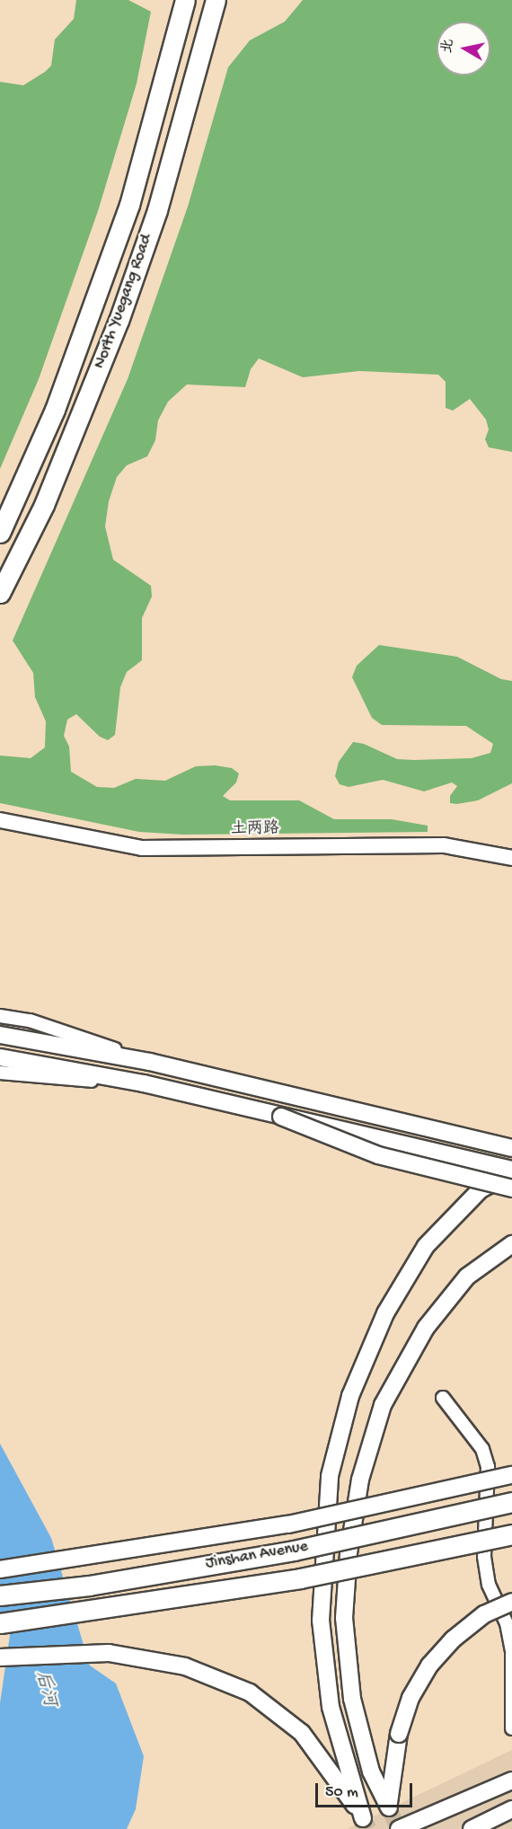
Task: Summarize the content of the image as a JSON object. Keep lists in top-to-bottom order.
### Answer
{
  "streets": {
    "main road": ["North Yuegang Road", "Jinshan Avenue"],
    "street": ["土两路"]
  },
  "water": ["后河"],
  "scale_bar": "50 m",
  "north": "left"
}
